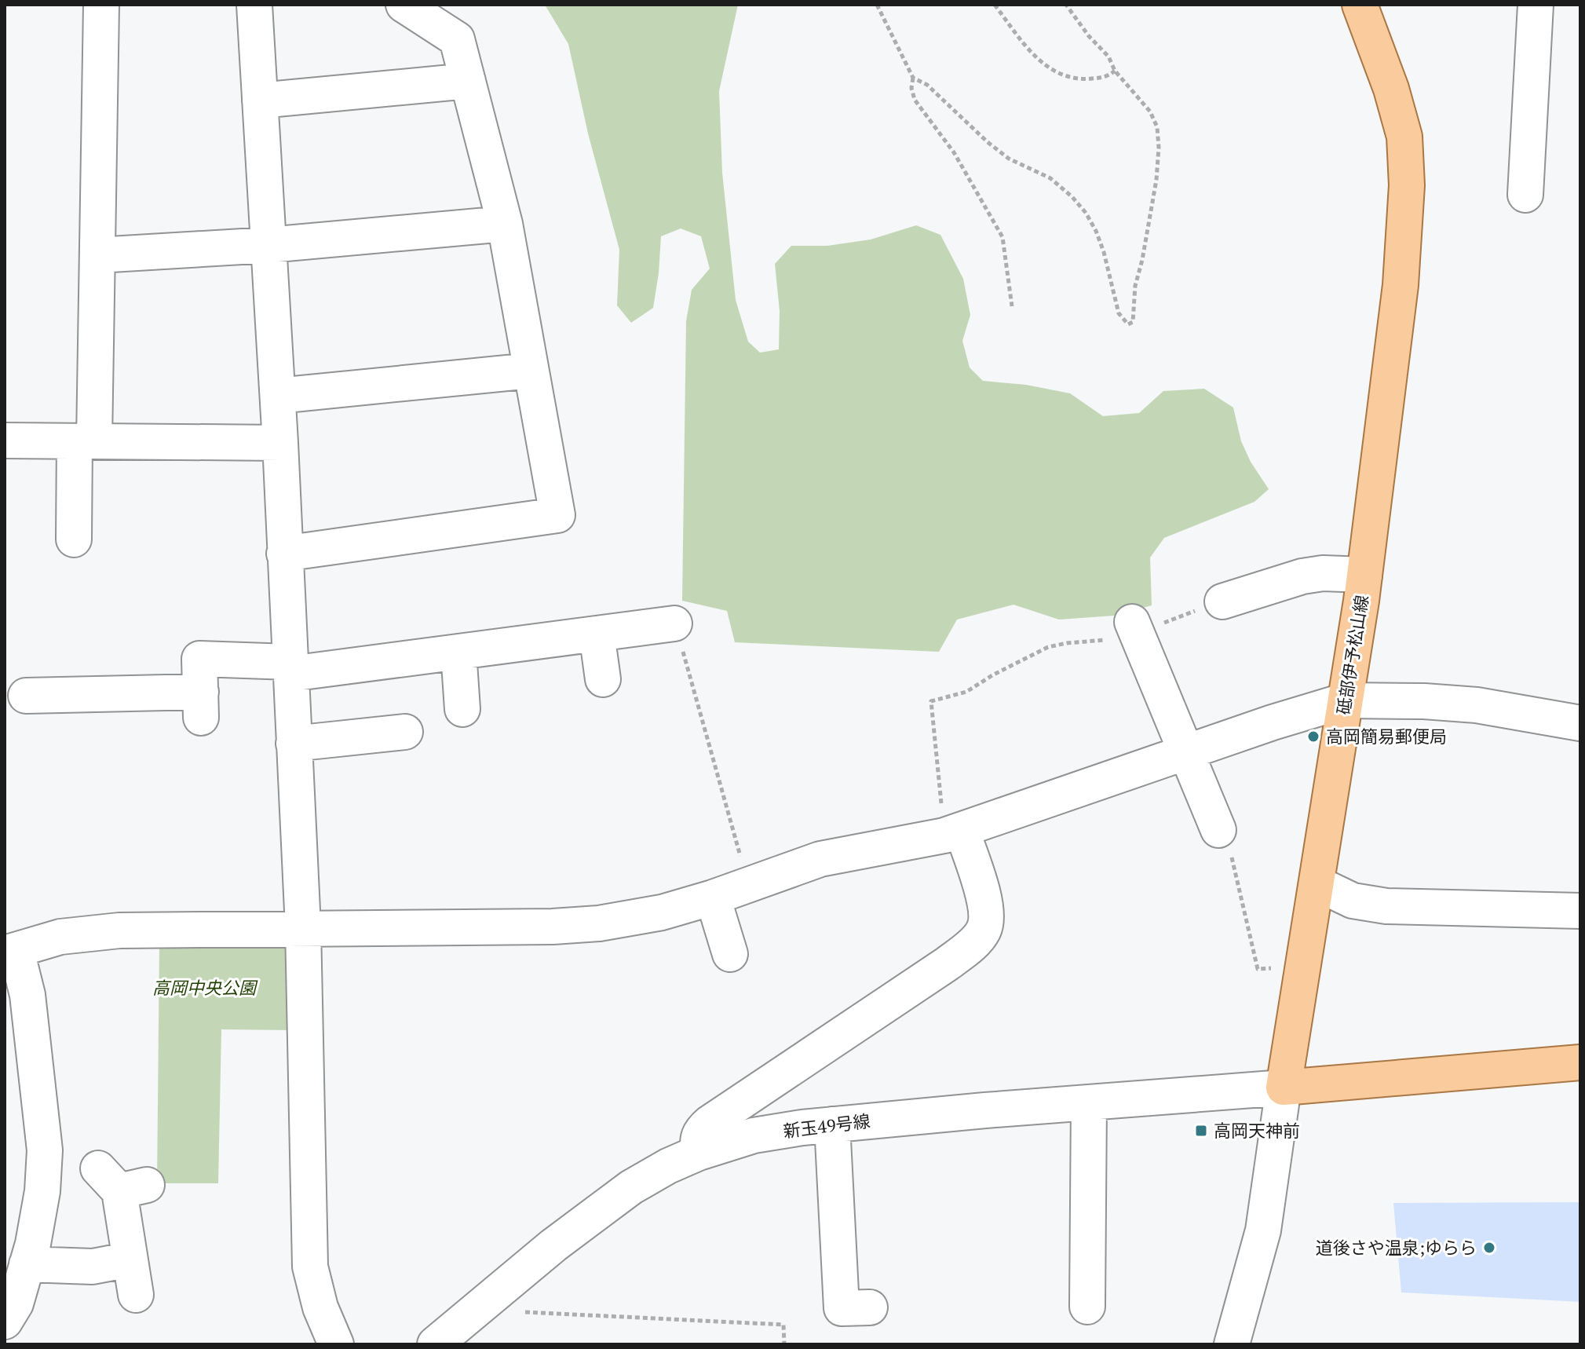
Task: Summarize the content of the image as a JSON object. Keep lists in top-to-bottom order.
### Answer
{
  "streets": {
    "main road": ["砥部伊予松山線"],
    "street": ["新玉49号線"]
  },
  "crossings": [
    ["砥部伊予松山線", "新玉49号線"]
  ],
  "parks": ["高岡中央公園"],
  "places": {
    "other": ["高岡簡易郵便局", "道後さや温泉;ゆらら"],
    "transit": ["高岡天神前"]
  }
}
